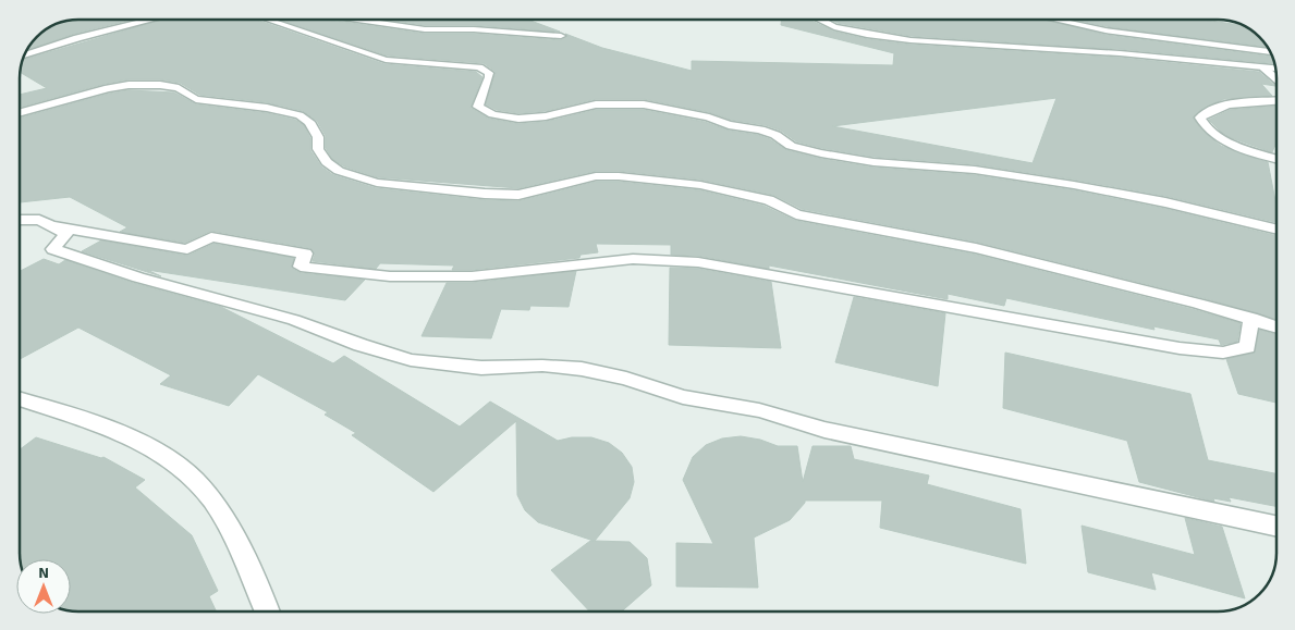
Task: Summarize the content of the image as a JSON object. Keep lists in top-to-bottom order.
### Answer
{
  "north": "top"
}
